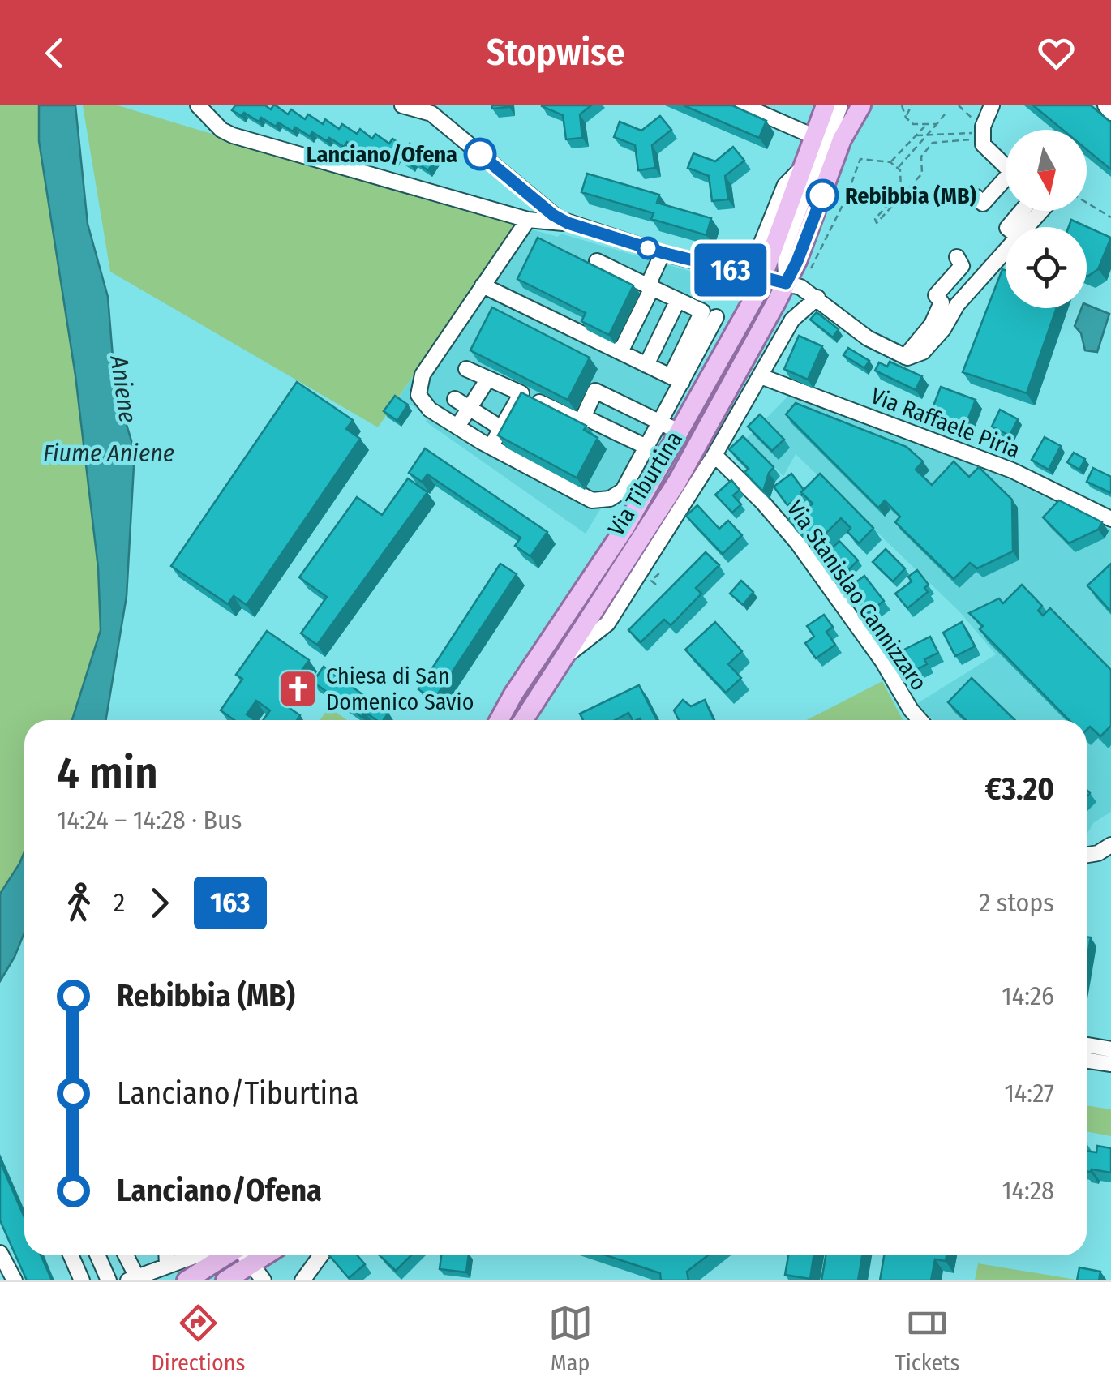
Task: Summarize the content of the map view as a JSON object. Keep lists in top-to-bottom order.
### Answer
{
  "streets": {
    "main road": ["Via Tiburtina"],
    "street": ["Via Raffaele Piria", "Via Stanislao Cannizzaro"]
  },
  "crossings": [
    ["Via Raffaele Piria", "Via Tiburtina"],
    ["Via Tiburtina", "Via Stanislao Cannizzaro"]
  ],
  "water": ["Aniene", "Fiume Aniene"],
  "places": {
    "other": ["Lanciano/Ofena", "Rebibbia (MB)"],
    "church": ["Chiesa di San Domenico Savio"]
  },
  "lines": ["bus line 163"],
  "north": "bottom",
  "page": {
    "header": "Stopwise",
    "on_map": "163",
    "heading": ["4 min", "14:24 – 14:28 · Bus", "€3.20"],
    "legs": ["2", "163", "2 stops"],
    "list": [
      {
        "name": "Rebibbia (MB)",
        "value": "14:26"
      },
      {
        "name": "Lanciano/Tiburtina",
        "value": "14:27"
      },
      {
        "name": "Lanciano/Ofena",
        "value": "14:28"
      }
    ],
    "tabs": ["Directions", "Map", "Tickets"]
  }
}
